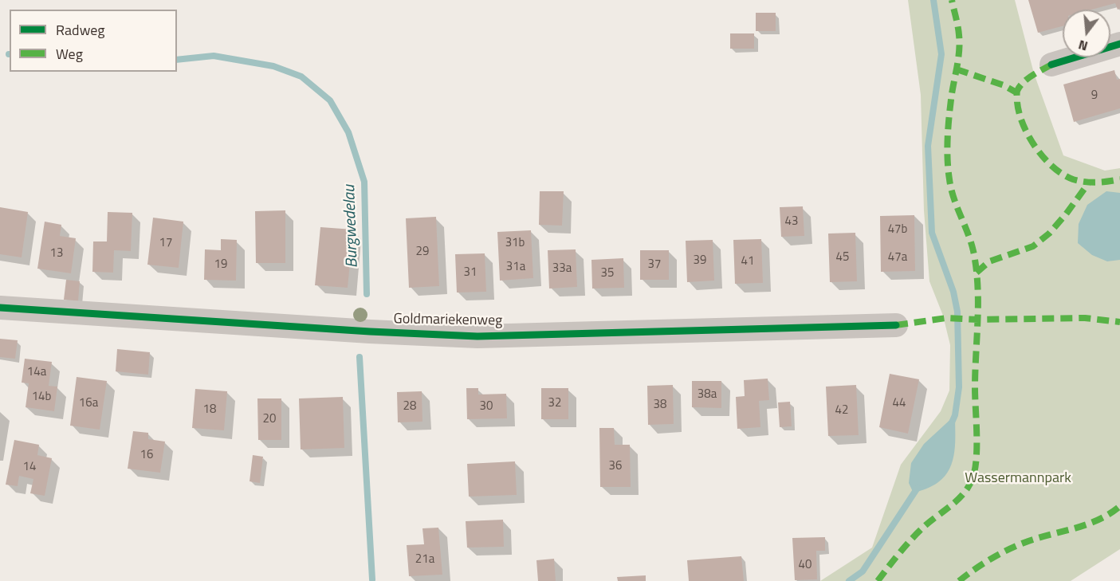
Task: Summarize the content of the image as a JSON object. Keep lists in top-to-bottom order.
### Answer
{
  "streets": {
    "street": ["Goldmariekenweg"]
  },
  "water": ["Burgwedelau"],
  "parks": ["Wassermannpark"],
  "house_numbers": [
    "9",
    "43",
    "47b",
    "17",
    "31b",
    "29",
    "13",
    "45",
    "47a",
    "39",
    "41",
    "19",
    "37",
    "31a",
    "33a",
    "31",
    "35",
    "14a",
    "38a",
    "14b",
    "16a",
    "32",
    "44",
    "38",
    "28",
    "30",
    "18",
    "42",
    "20",
    "16",
    "36",
    "14",
    "21a",
    "40"
  ],
  "legend": ["Radweg", "Weg"],
  "north": "bottom"
}
